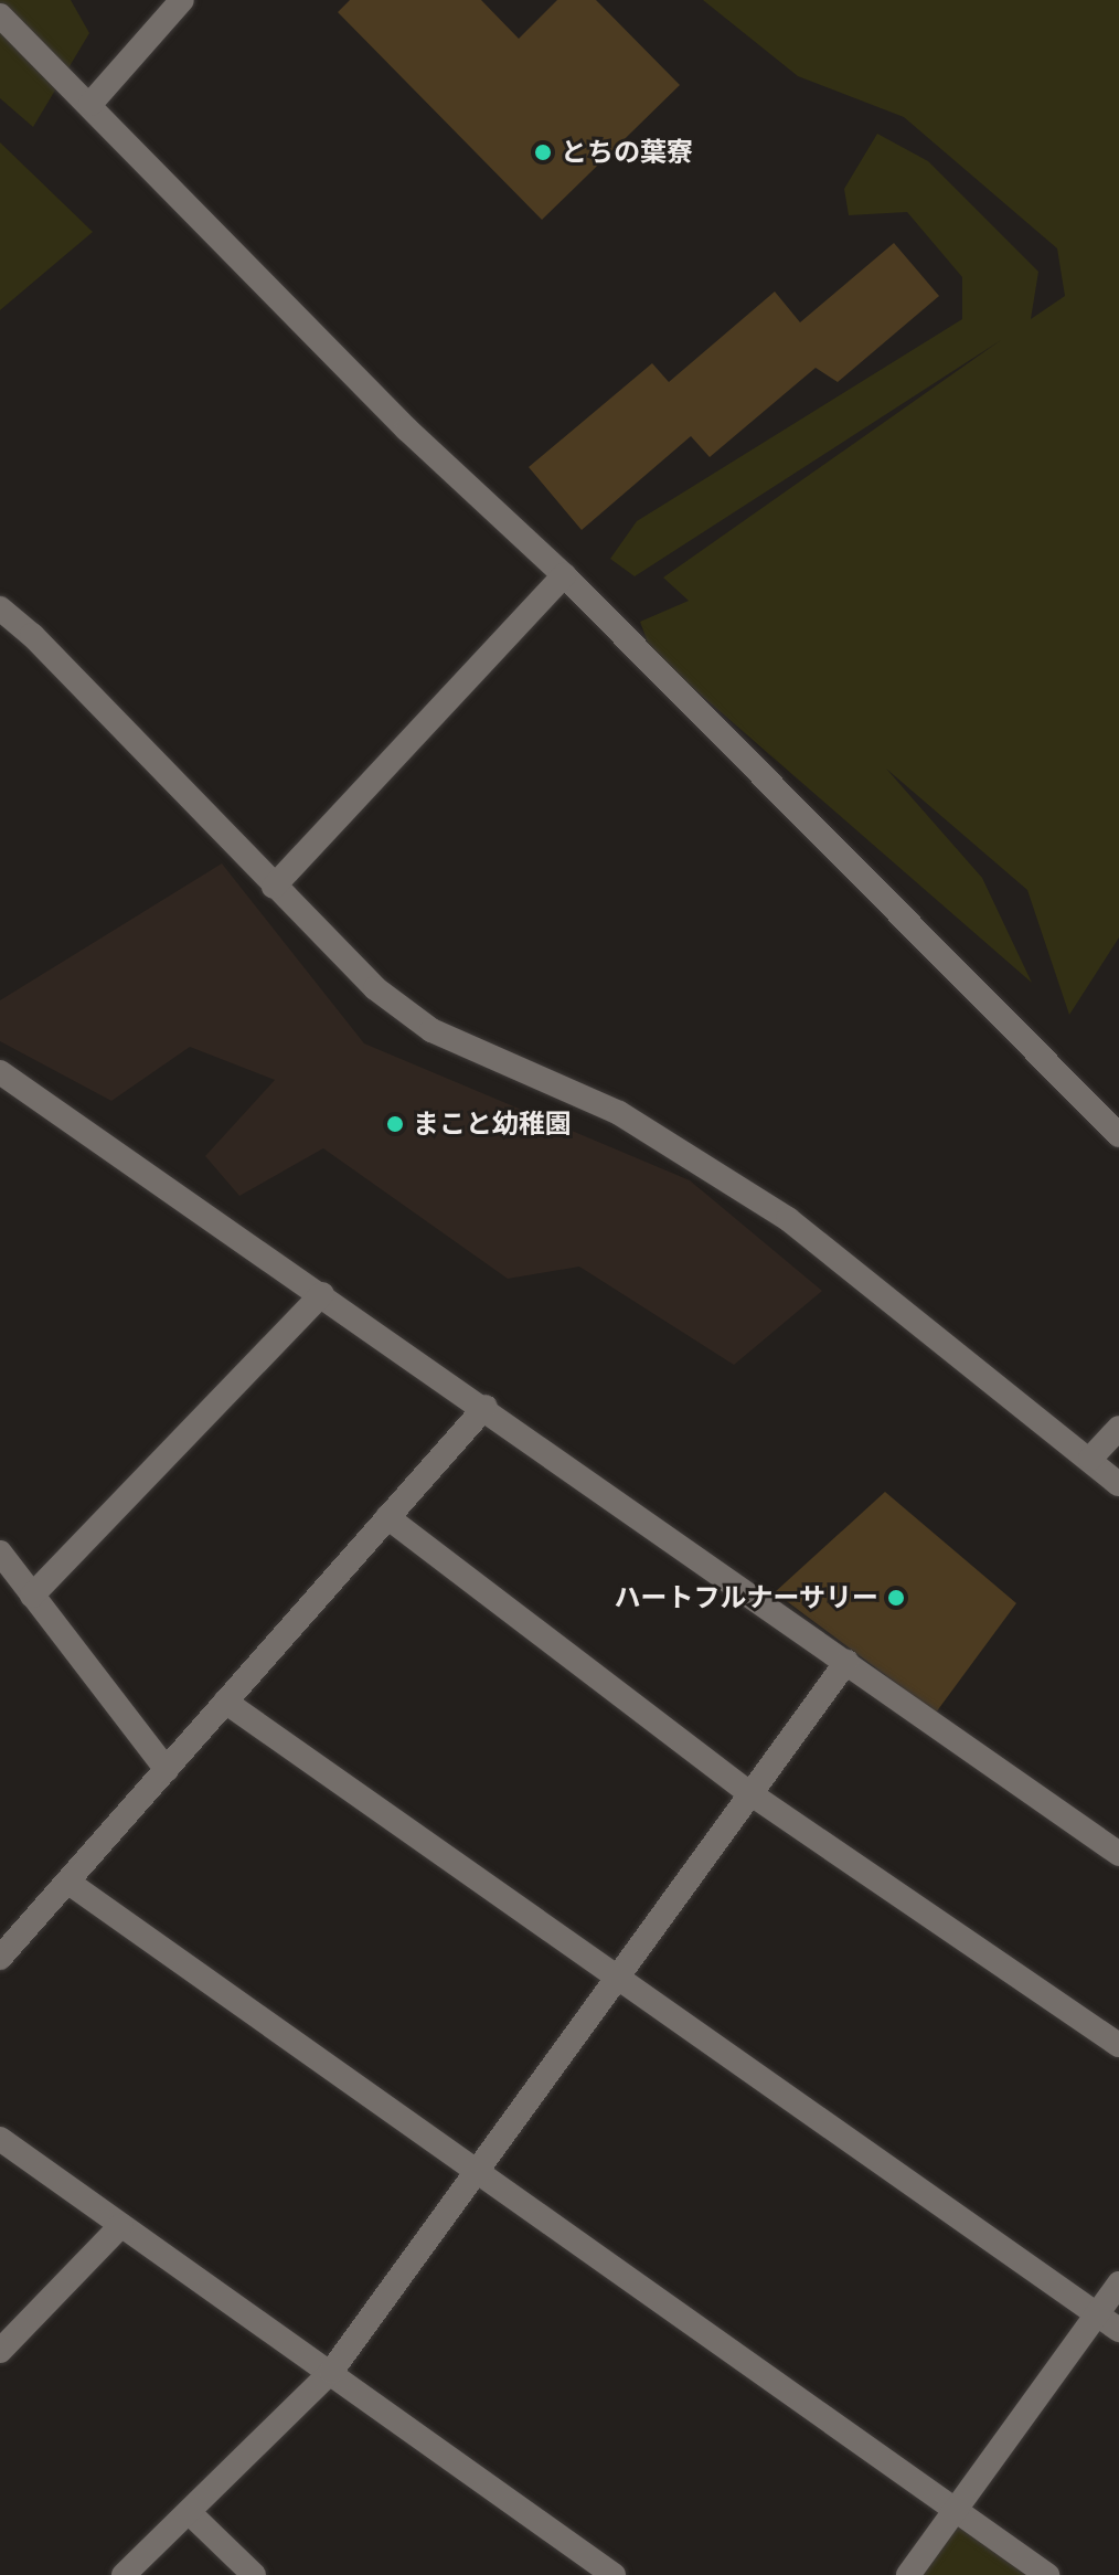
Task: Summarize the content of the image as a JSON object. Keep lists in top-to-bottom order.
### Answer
{
  "places": ["とちの葉寮", "まこと幼稚園", "ハートフルナーサリー"]
}
